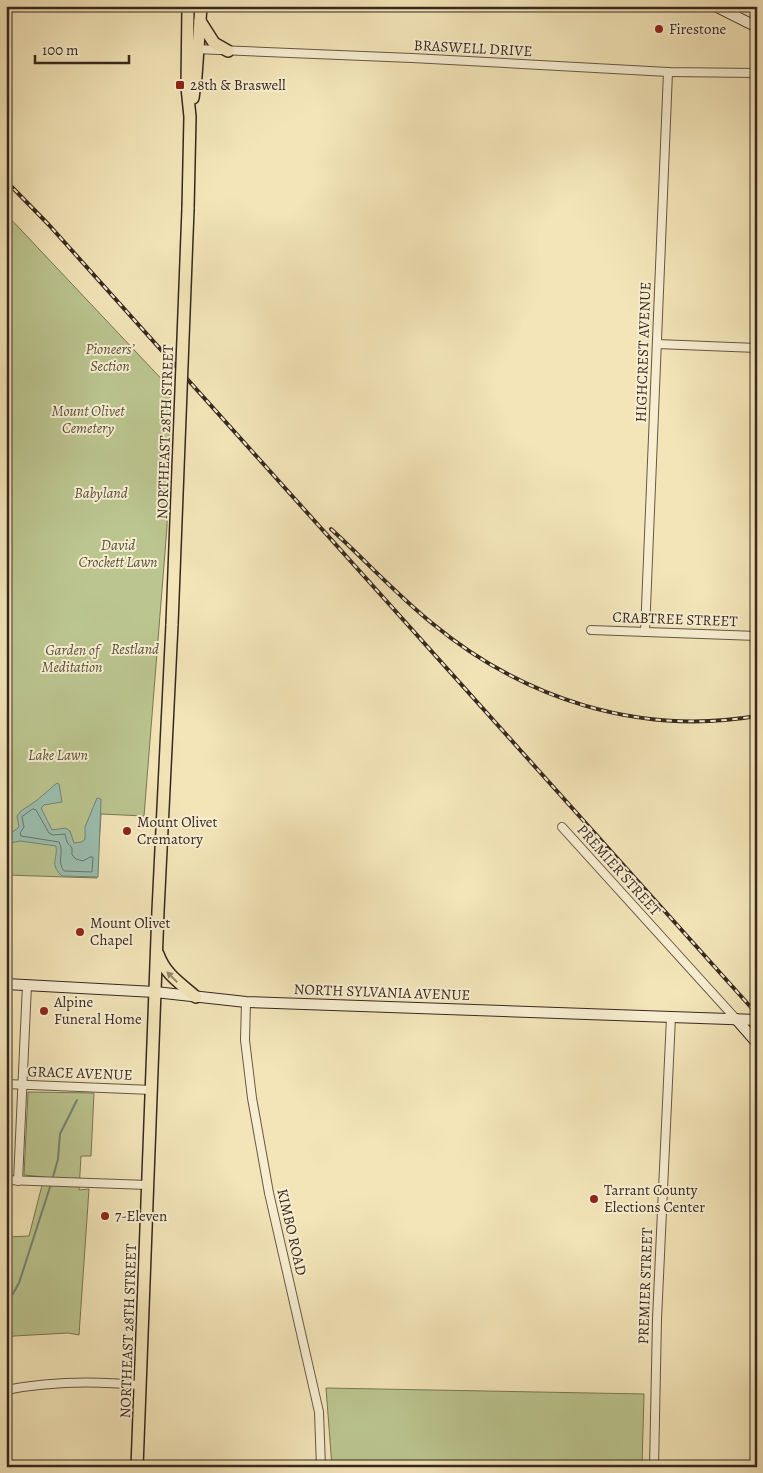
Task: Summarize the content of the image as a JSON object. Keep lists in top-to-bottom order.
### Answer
{
  "streets": {
    "main road": ["NORTHEAST 28TH STREET", "NORTH SYLVANIA AVENUE"],
    "street": [
      "BRASWELL DRIVE",
      "HIGHCREST AVENUE",
      "CRABTREE STREET",
      "PREMIER STREET",
      "GRACE AVENUE",
      "KIMBO ROAD"
    ]
  },
  "crossings": [
    ["BRASWELL DRIVE", "HIGHCREST AVENUE"],
    ["BRASWELL DRIVE", "NORTHEAST 28TH STREET"],
    ["HIGHCREST AVENUE", "CRABTREE STREET"],
    ["NORTHEAST 28TH STREET", "NORTH SYLVANIA AVENUE"],
    ["NORTHEAST 28TH STREET", "GRACE AVENUE"],
    ["PREMIER STREET", "NORTH SYLVANIA AVENUE"],
    ["NORTH SYLVANIA AVENUE", "KIMBO ROAD"]
  ],
  "parks": [
    "Pioneers’ Section",
    "Mount Olivet Cemetery",
    "Babyland",
    "David Crockett Lawn",
    "Restland",
    "Garden of Meditation",
    "Lake Lawn"
  ],
  "places": {
    "other": [
      "Firestone",
      "Mount Olivet Crematory",
      "Mount Olivet Chapel",
      "Alpine Funeral Home",
      "Tarrant County Elections Center",
      "7-Eleven"
    ],
    "transit": ["28th & Braswell"]
  },
  "scale_bar": "100 m"
}
